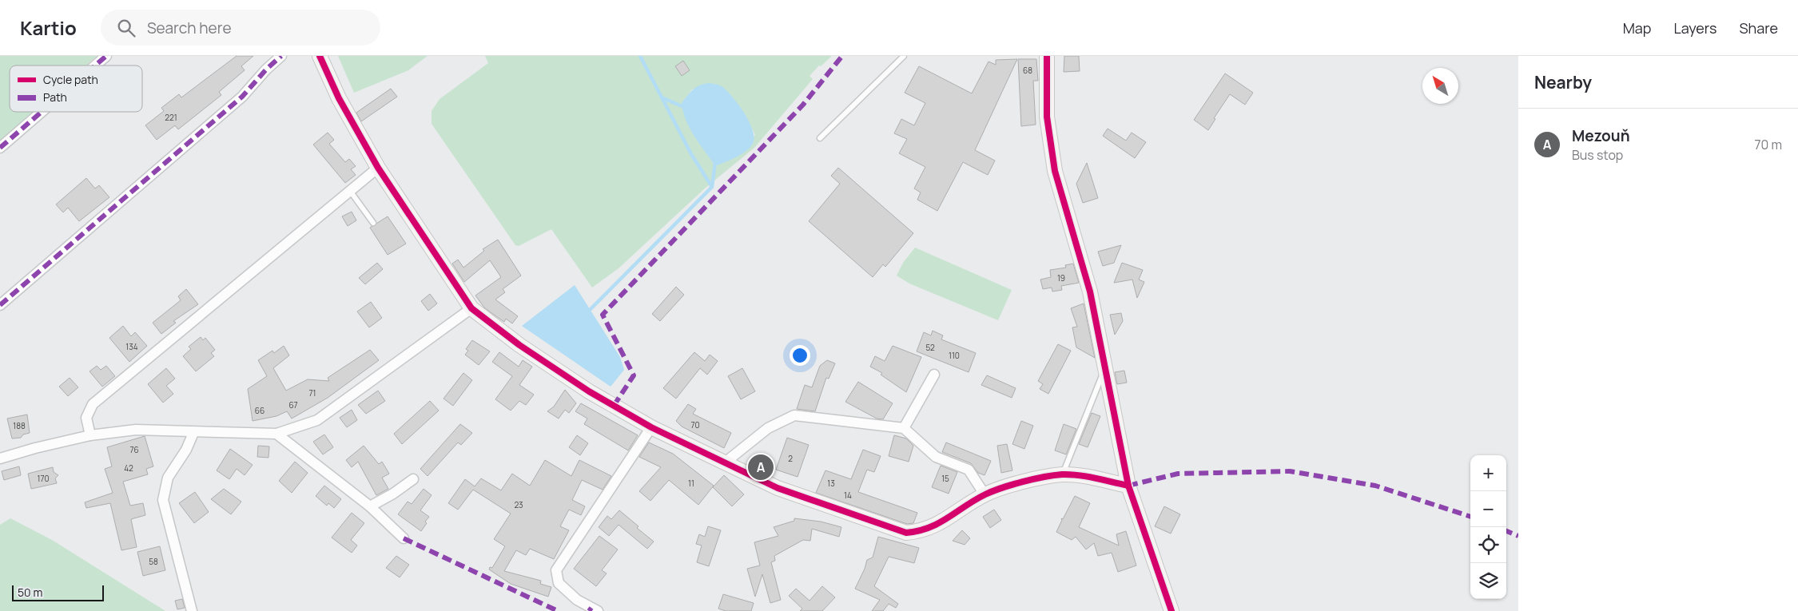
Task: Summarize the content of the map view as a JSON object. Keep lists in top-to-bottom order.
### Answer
{
  "house_numbers": [
    "68",
    "221",
    "19",
    "134",
    "52",
    "110",
    "71",
    "67",
    "66",
    "70",
    "188",
    "76",
    "2",
    "42",
    "170",
    "15",
    "11",
    "13",
    "14",
    "23",
    "58"
  ],
  "legend": ["Cycle path", "Path"],
  "scale_bar": "50 m",
  "north": "top left",
  "page": {
    "header": "Kartio",
    "search": "Search here",
    "nav": ["Map", "Layers", "Share"],
    "heading": "Nearby",
    "list": [
      {
        "mark": "A",
        "name": "Mezouň",
        "note": "Bus stop",
        "value": "70 m"
      }
    ],
    "pins": "A",
    "map_buttons": ["+", "−"],
    "scale": "50 m"
  }
}
